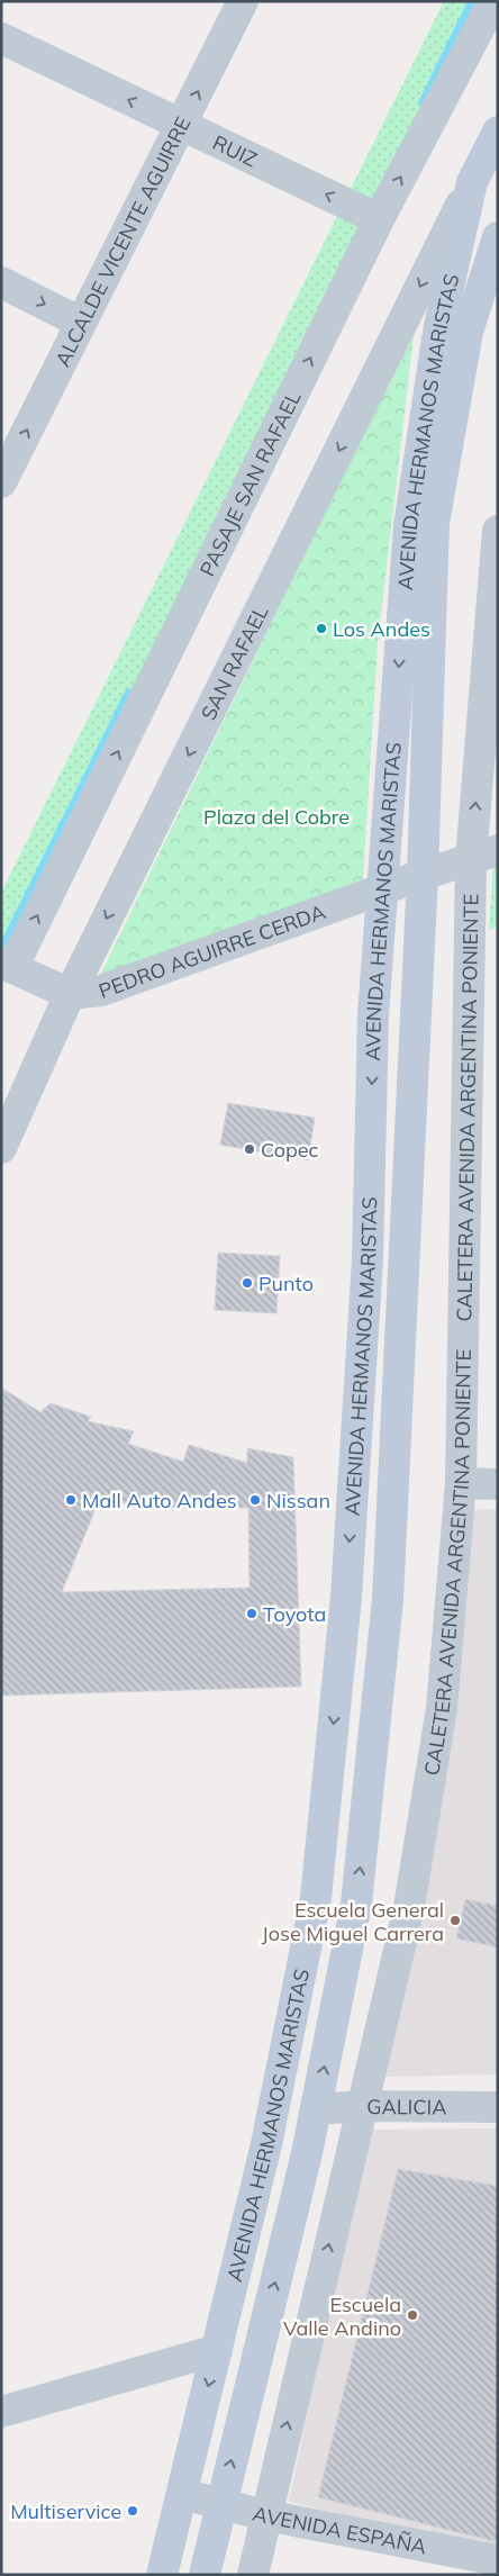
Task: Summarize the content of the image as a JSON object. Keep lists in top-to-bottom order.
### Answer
{
  "streets": {
    "main road": ["AVENIDA HERMANOS MARISTAS"],
    "street": [
      "RUIZ",
      "ALCALDE VICENTE AGUIRRE",
      "PASAJE SAN RAFAEL",
      "SAN RAFAEL",
      "PEDRO AGUIRRE CERDA",
      "CALETERA AVENIDA ARGENTINA PONIENTE",
      "GALICIA",
      "AVENIDA ESPAÑA"
    ]
  },
  "crossings": [
    ["RUIZ", "ALCALDE VICENTE AGUIRRE"],
    ["RUIZ", "PASAJE SAN RAFAEL"],
    ["AVENIDA HERMANOS MARISTAS", "SAN RAFAEL"],
    ["AVENIDA HERMANOS MARISTAS", "PEDRO AGUIRRE CERDA"],
    ["AVENIDA HERMANOS MARISTAS", "GALICIA"],
    ["AVENIDA HERMANOS MARISTAS", "AVENIDA ESPAÑA"],
    ["PASAJE SAN RAFAEL", "PEDRO AGUIRRE CERDA"],
    ["SAN RAFAEL", "PEDRO AGUIRRE CERDA"],
    ["PEDRO AGUIRRE CERDA", "CALETERA AVENIDA ARGENTINA PONIENTE"],
    ["CALETERA AVENIDA ARGENTINA PONIENTE", "GALICIA"],
    ["CALETERA AVENIDA ARGENTINA PONIENTE", "AVENIDA ESPAÑA"]
  ],
  "one_way": [
    "RUIZ",
    "ALCALDE VICENTE AGUIRRE",
    "PASAJE SAN RAFAEL",
    "SAN RAFAEL",
    "CALETERA AVENIDA ARGENTINA PONIENTE"
  ],
  "parks": ["Plaza del Cobre"],
  "places": [
    "Los Andes",
    "Copec",
    "Punto",
    "Mall Auto Andes",
    "Nissan",
    "Toyota",
    "Escuela General Jose Miguel Carrera",
    "Escuela Valle Andino",
    "Multiservice"
  ]
}
